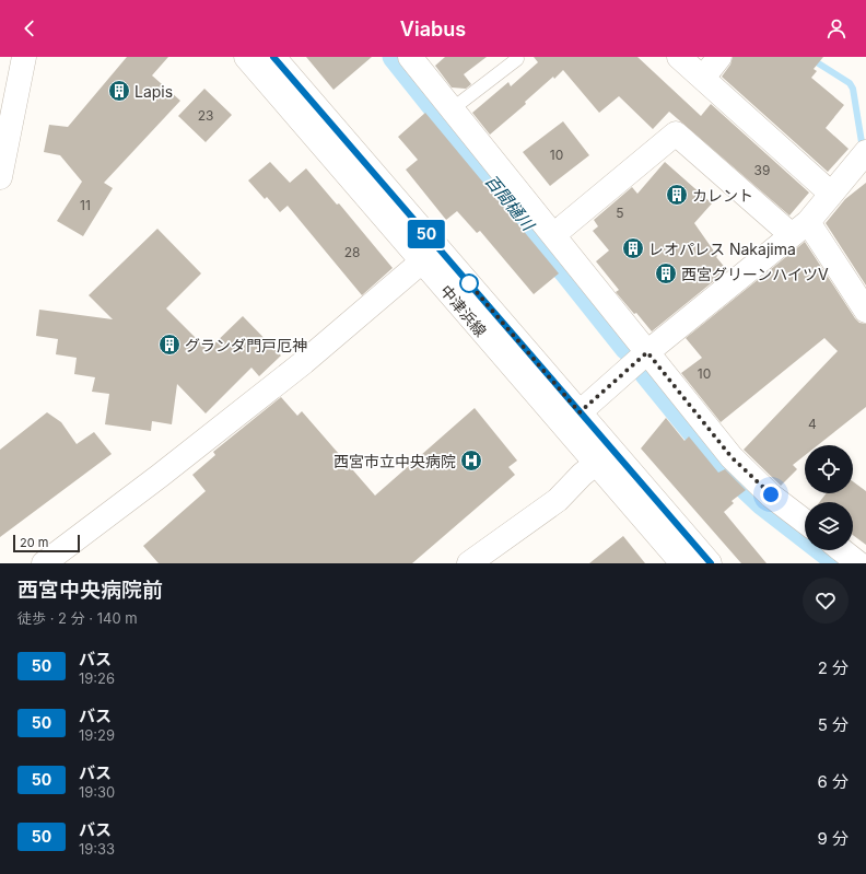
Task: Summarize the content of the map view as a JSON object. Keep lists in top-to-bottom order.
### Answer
{
  "streets": {
    "main road": ["中津浜線"]
  },
  "water": ["百間樋川"],
  "places": {
    "building": [
      "Lapis",
      "カレント",
      "レオパレス Nakajima",
      "西宮グリーンハイツⅤ",
      "グランダ門戸厄神"
    ],
    "hospital": ["西宮市立中央病院"]
  },
  "lines": ["bus line 50"],
  "house_numbers": [
    "23",
    "10",
    "39",
    "11",
    "5",
    "28",
    "10",
    "4"
  ],
  "scale_bar": "20 m",
  "page": {
    "header": "Viabus",
    "on_map": "50",
    "scale": "20 m",
    "heading": ["西宮中央病院前", "徒歩 · 2 分 · 140 m"],
    "list": [
      {
        "mark": "50",
        "name": "バス",
        "note": "19:26",
        "value": "2 分"
      },
      {
        "mark": "50",
        "name": "バス",
        "note": "19:29",
        "value": "5 分"
      },
      {
        "mark": "50",
        "name": "バス",
        "note": "19:30",
        "value": "6 分"
      },
      {
        "mark": "50",
        "name": "バス",
        "note": "19:33",
        "value": "9 分"
      }
    ]
  }
}
